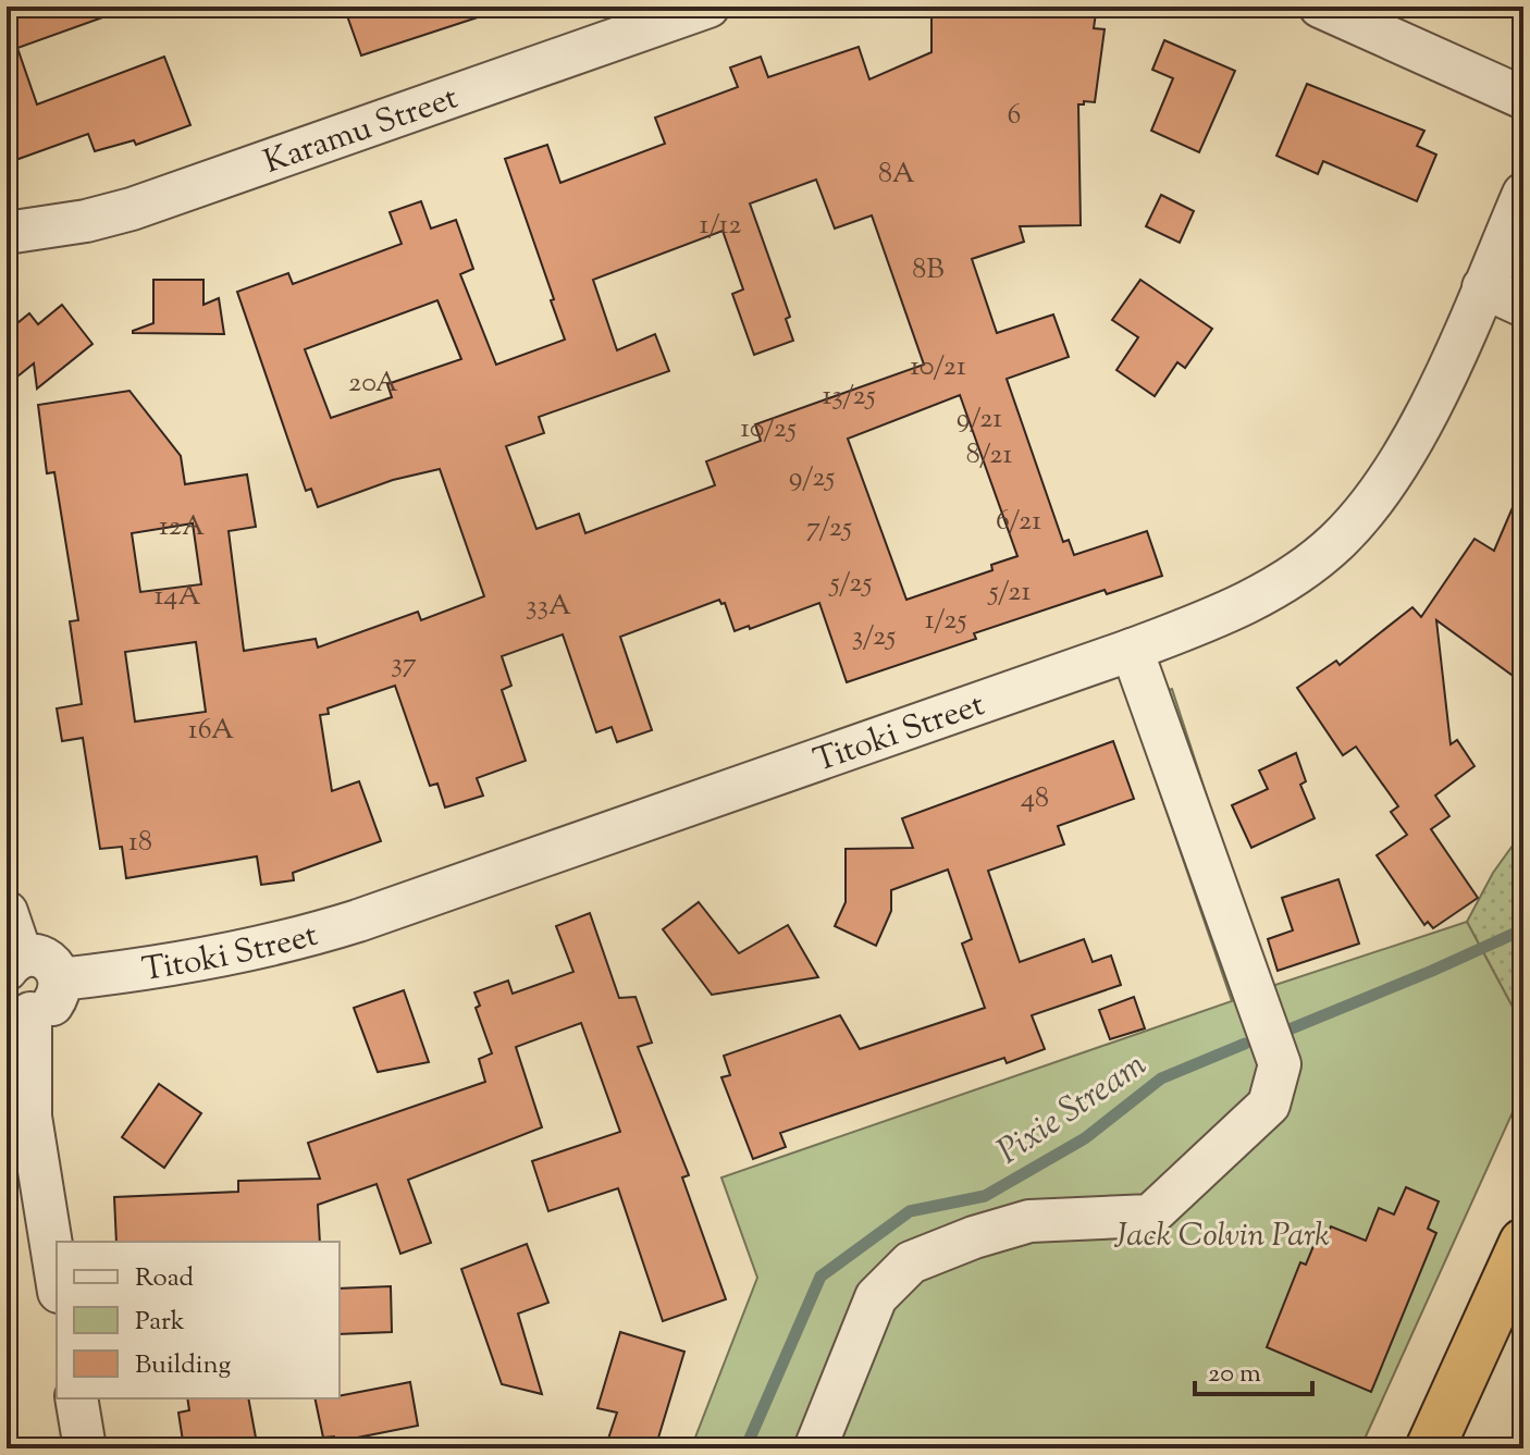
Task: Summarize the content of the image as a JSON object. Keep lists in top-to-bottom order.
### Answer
{
  "streets": {
    "street": ["Karamu Street", "Titoki Street"]
  },
  "water": ["Pixie Stream"],
  "parks": ["Jack Colvin Park"],
  "house_numbers": [
    "6",
    "8A",
    "1/12",
    "8B",
    "10/21",
    "20A",
    "13/25",
    "9/21",
    "10/25",
    "8/21",
    "9/25",
    "6/21",
    "12A",
    "7/25",
    "5/25",
    "5/21",
    "14A",
    "33A",
    "1/25",
    "3/25",
    "37",
    "16A",
    "48",
    "18"
  ],
  "legend": ["Road", "Park", "Building"],
  "scale_bar": "20 m"
}
